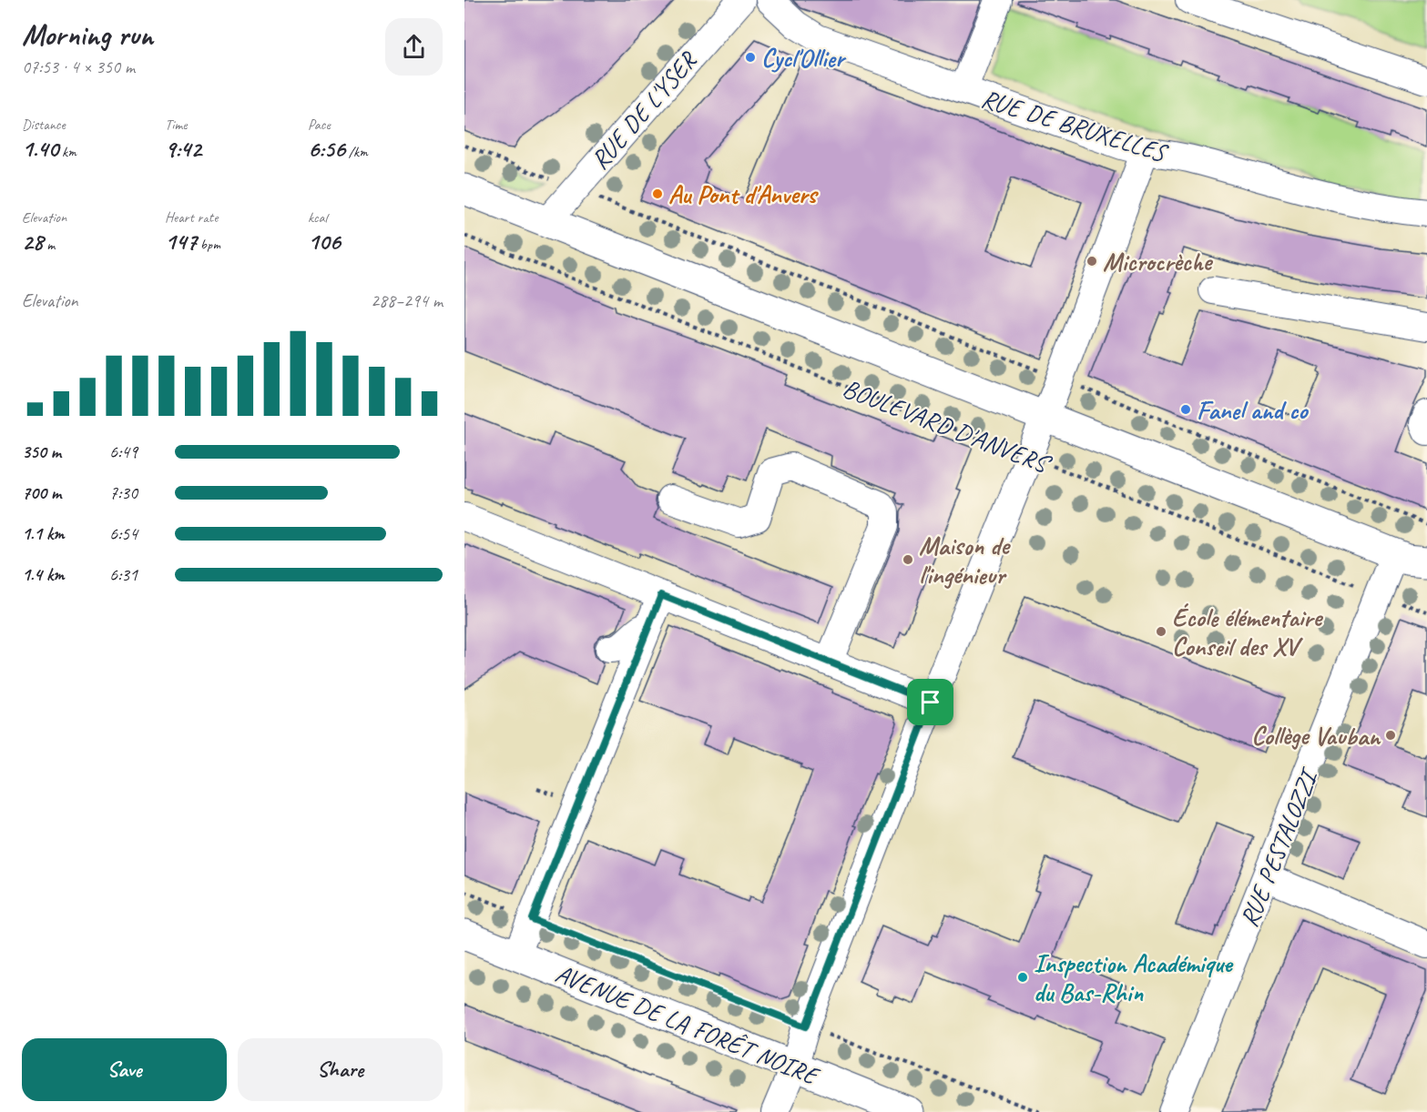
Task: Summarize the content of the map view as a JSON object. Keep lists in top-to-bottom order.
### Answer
{
  "streets": {
    "main road": ["BOULEVARD D'ANVERS", "AVENUE DE LA FORÊT NOIRE"],
    "street": ["RUE DE L'YSER", "RUE DE BRUXELLES", "RUE PESTALOZZI"]
  },
  "crossings": [
    ["RUE DE L'YSER", "BOULEVARD D'ANVERS"],
    ["BOULEVARD D'ANVERS", "RUE PESTALOZZI"]
  ],
  "places": [
    "Cycl'Ollier",
    "Au Pont d'Anvers",
    "Microcrèche",
    "Fanel and co",
    "Maison de l'ingénieur",
    "École élémentaire Conseil des XV",
    "Collège Vauban",
    "Inspection Académique du Bas-Rhin"
  ],
  "page": {
    "heading": ["Morning run", "07:53 · 4 × 350 m"],
    "stats": [
      ["Distance", "1.40 km"],
      ["Time", "9:42"],
      ["Pace", "6:56 /km"],
      ["Elevation", "28 m"],
      ["Heart rate", "147 bpm"],
      ["kcal", "106"]
    ],
    "chart": ["Elevation", "288–294 m"],
    "list": [
      {
        "name": "350 m",
        "note": "6:49"
      },
      {
        "name": "700 m",
        "note": "7:30"
      },
      {
        "name": "1.1 km",
        "note": "6:54"
      },
      {
        "name": "1.4 km",
        "note": "6:31"
      }
    ],
    "buttons": ["Save", "Share"]
  }
}
